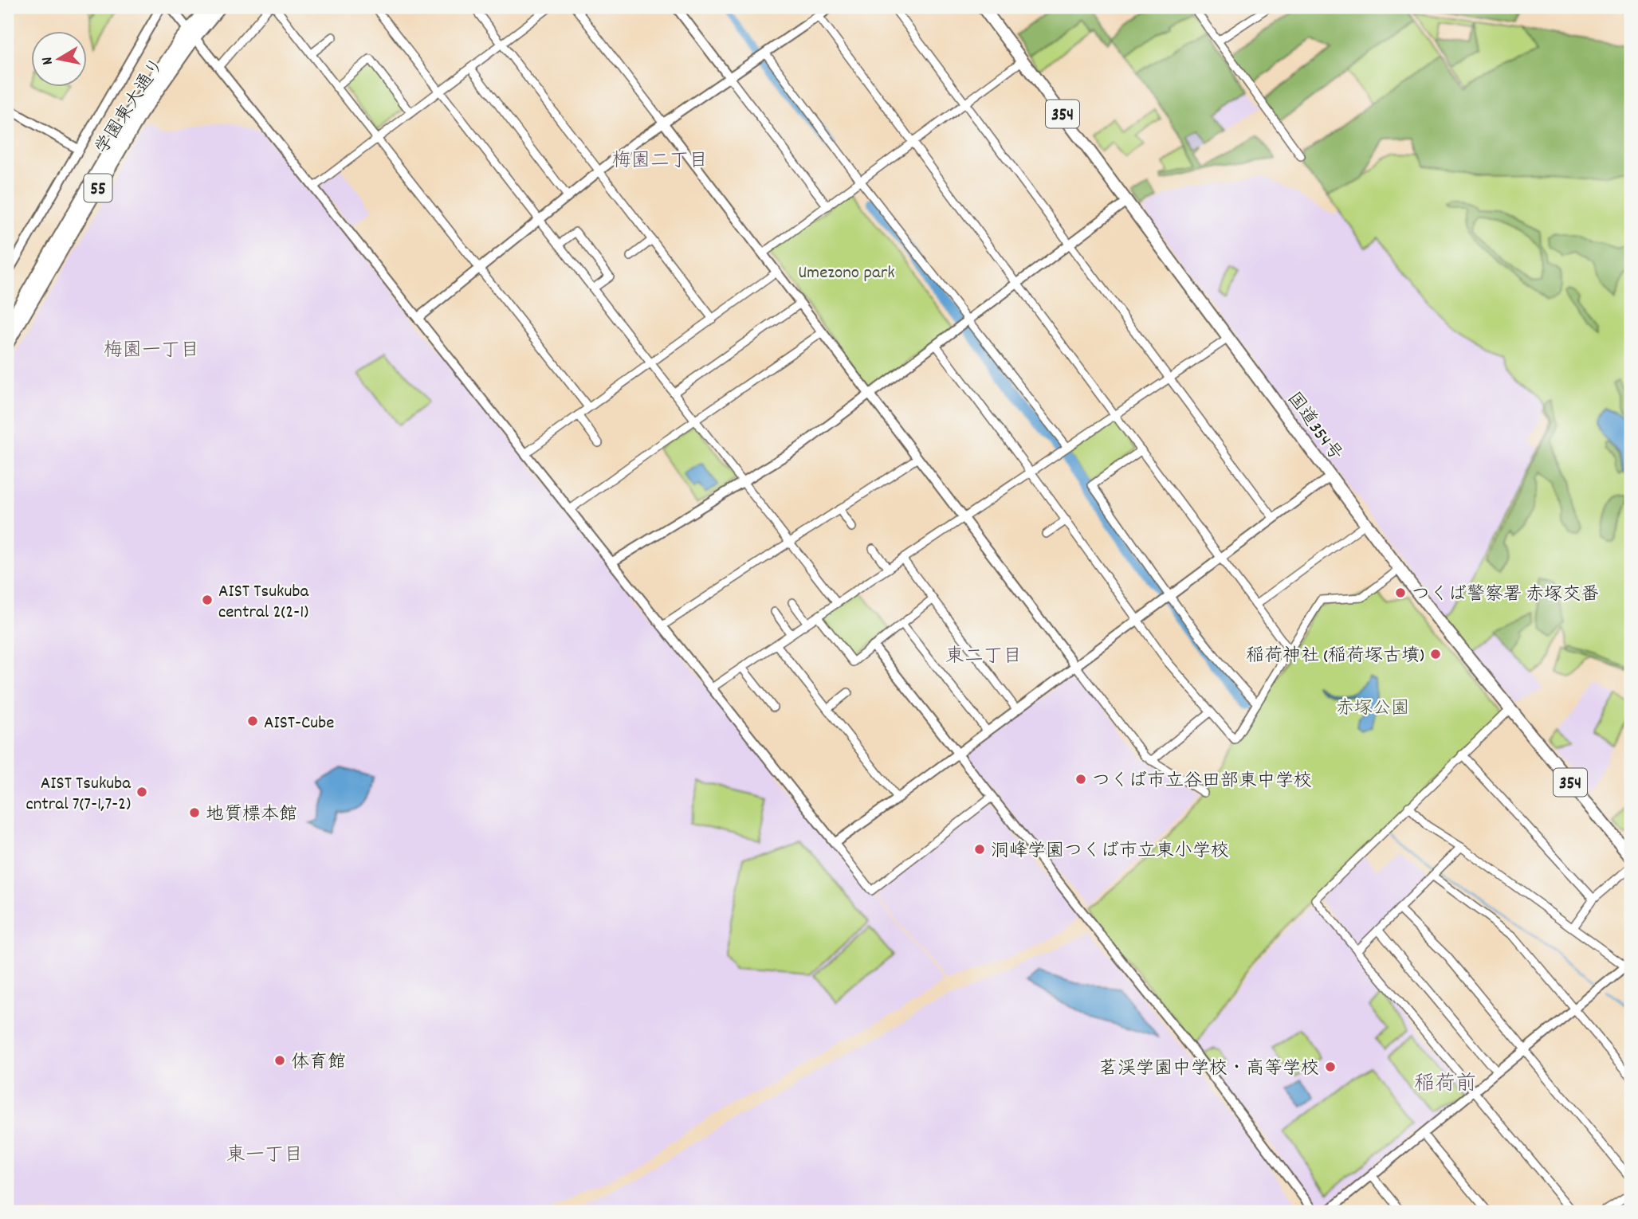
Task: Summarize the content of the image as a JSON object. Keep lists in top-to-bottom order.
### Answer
{
  "streets": {
    "main road": [
      "学園東大通り",
      "354",
      "55",
      "国道354号"
    ]
  },
  "districts": [
    "梅園二丁目",
    "梅園一丁目",
    "東二丁目",
    "稲荷前",
    "東一丁目"
  ],
  "parks": ["Umezono park", "赤塚公園"],
  "places": [
    "つくば警察署 赤塚交番",
    "AIST Tsukuba central 2(2-1)",
    "稲荷神社 (稲荷塚古墳)",
    "AIST-Cube",
    "つくば市立谷田部東中学校",
    "AIST Tsukuba cntral 7(7-1,7-2)",
    "地質標本館",
    "洞峰学園つくば市立東小学校",
    "体育館",
    "茗渓学園中学校・高等学校"
  ],
  "north": "left"
}
